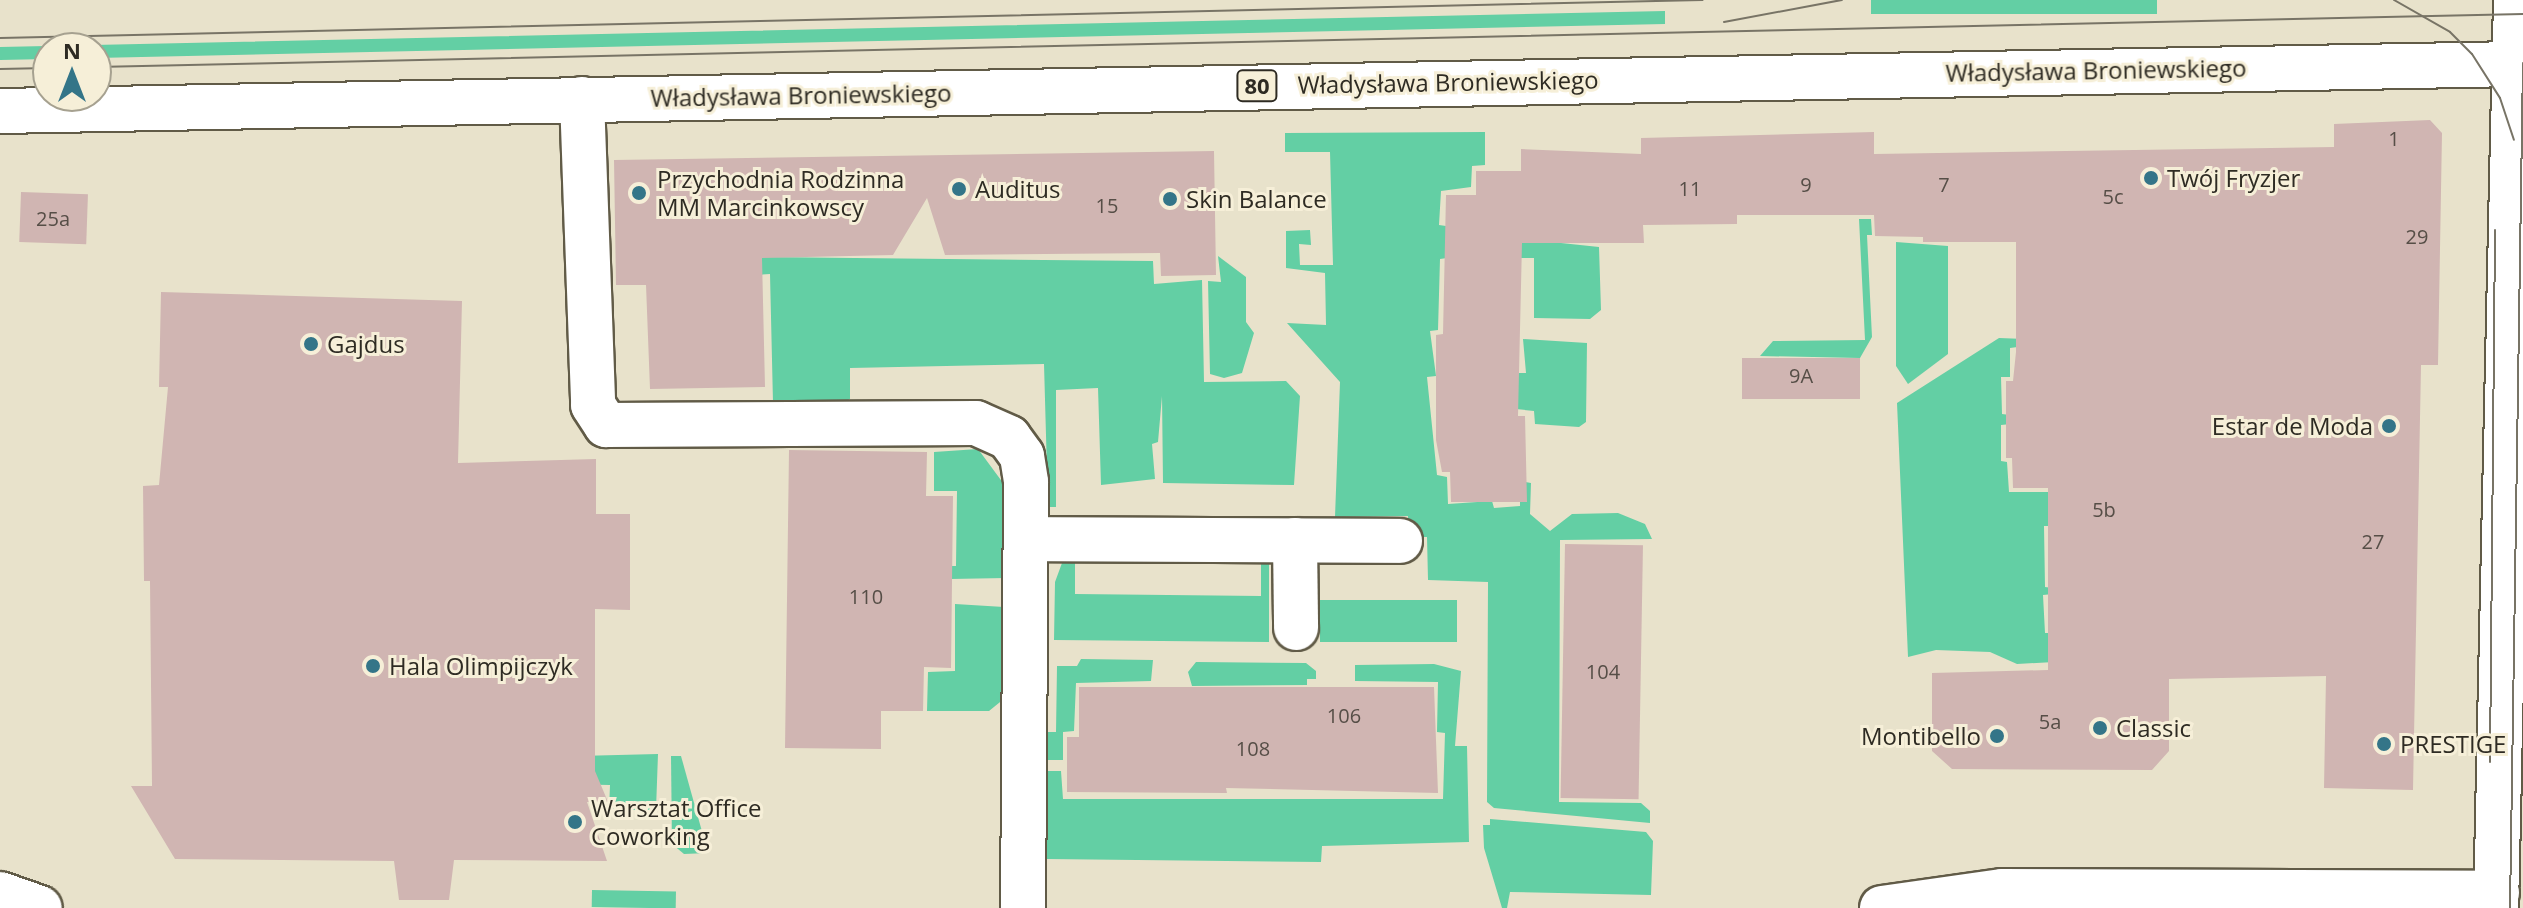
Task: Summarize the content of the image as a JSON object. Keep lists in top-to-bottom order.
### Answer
{
  "streets": {
    "street": ["Władysława Broniewskiego", "80"]
  },
  "places": [
    "Twój Fryzjer",
    "Auditus",
    "Przychodnia Rodzinna MM Marcinkowscy",
    "Skin Balance",
    "Gajdus",
    "Estar de Moda",
    "Hala Olimpijczyk",
    "Classic",
    "Montibello",
    "PRESTIGE",
    "Warsztat Office Coworking"
  ],
  "house_numbers": [
    "1",
    "9",
    "7",
    "11",
    "5c",
    "15",
    "25a",
    "29",
    "9A",
    "5b",
    "27",
    "110",
    "104",
    "106",
    "5a",
    "108"
  ],
  "north": "top"
}
